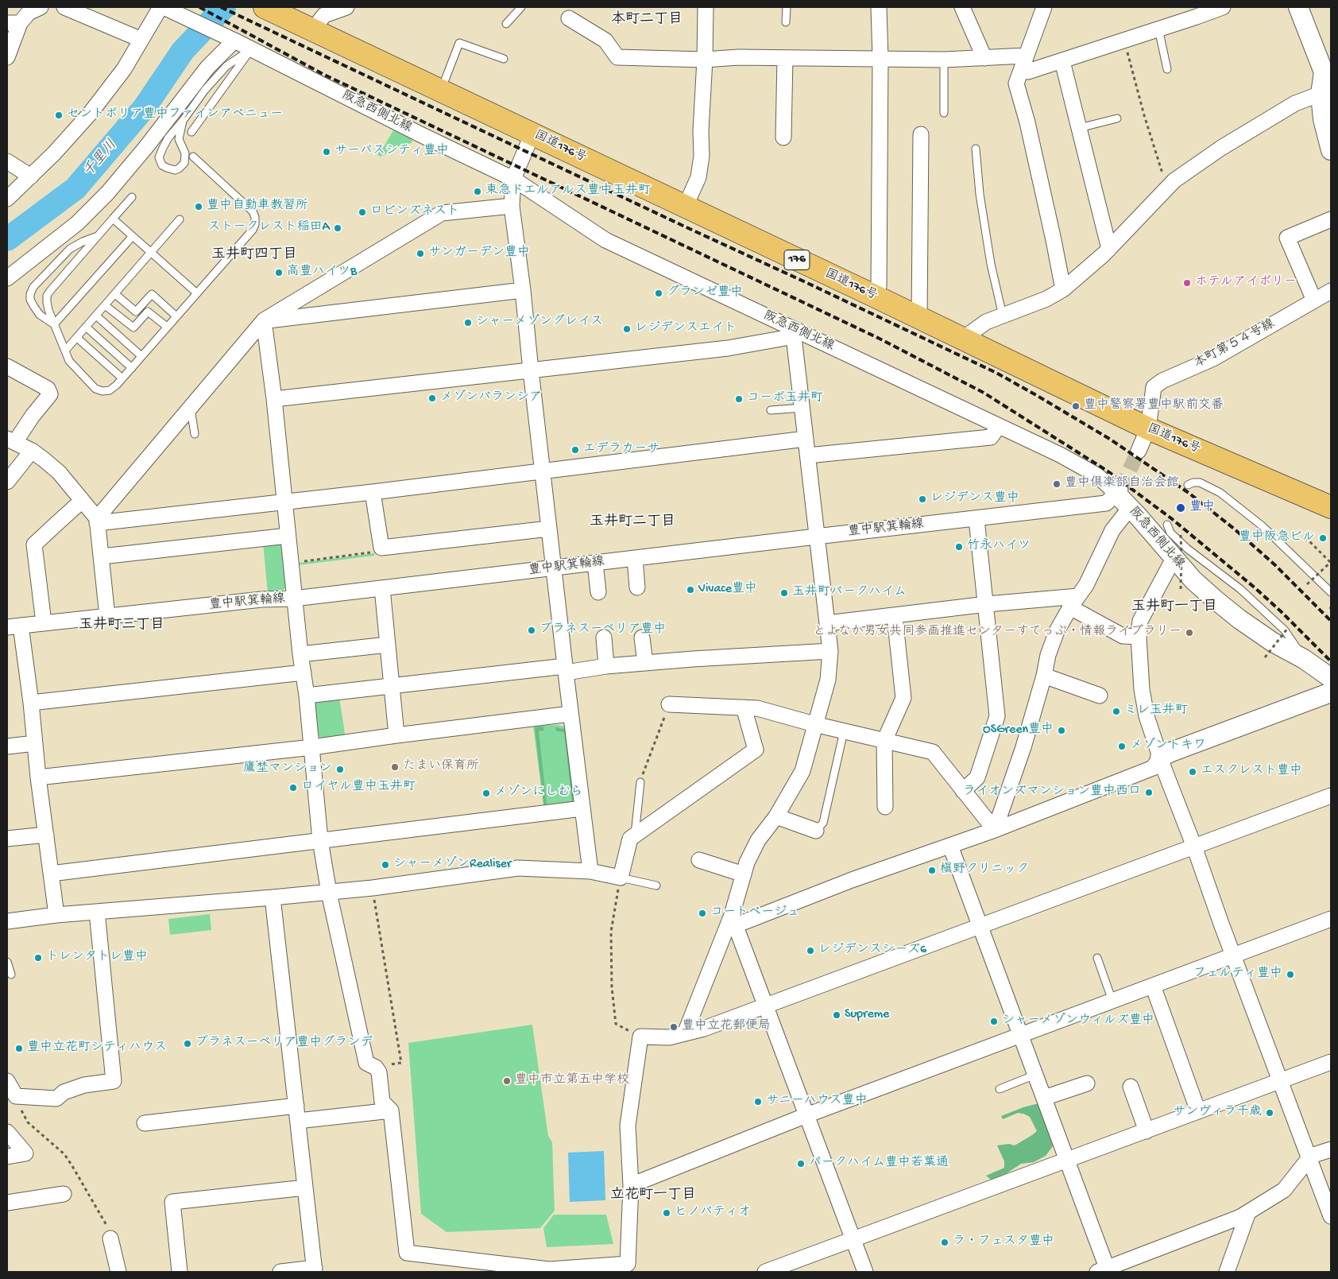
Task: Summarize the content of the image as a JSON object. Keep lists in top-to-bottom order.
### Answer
{
  "streets": {
    "highway": ["国道176号", "176"],
    "street": ["阪急西側北線", "本町第５４号線", "豊中駅箕輪線"]
  },
  "crossings": [
    ["阪急西側北線", "豊中駅箕輪線"],
    ["国道176号", "本町第５４号線"]
  ],
  "districts": [
    "本町二丁目",
    "玉井町四丁目",
    "玉井町二丁目",
    "玉井町一丁目",
    "玉井町三丁目",
    "立花町一丁目"
  ],
  "water": ["千里川"],
  "places": [
    "セントポリア豊中ファインアベニュー",
    "サーパスシティ豊中",
    "東急ドエルアルス豊中玉井町",
    "豊中自動車教習所",
    "ロビンズネスト",
    "ストークレスト稲田A",
    "サンガーデン豊中",
    "高豊ハイツB",
    "ホテルアイボリー",
    "グランゼ豊中",
    "シャーメゾングレイス",
    "レジデンスエイト",
    "メゾンバランシア",
    "コーポ玉井町",
    "豊中警察署豊中駅前交番",
    "エデラカーサ",
    "豊中倶楽部自治会館",
    "レジデンス豊中",
    "豊中",
    "豊中阪急ビル",
    "竹永ハイツ",
    "Vivace豊中",
    "玉井町パークハイム",
    "プラネスーペリア豊中",
    "とよなか男女共同参画推進センターすてっぷ・情報ライブラリー",
    "ミレ玉井町",
    "OSGreen豊中",
    "メゾントキワ",
    "たまい保育所",
    "鷹埜マンション",
    "エスクレスト豊中",
    "ロイヤル豊中玉井町",
    "ライオンズマンション豊中西口",
    "メゾンにしむら",
    "シャーメゾンRealiser",
    "槇野クリニック",
    "コートベージュ",
    "レジデンスシーズ6",
    "トレンタトレ豊中",
    "フェルティ豊中",
    "Supreme",
    "シャーメゾンウィルズ豊中",
    "豊中立花郵便局",
    "プラネスーペリア豊中グランデ",
    "豊中立花町シティハウス",
    "豊中市立第五中学校",
    "サニーハウス豊中",
    "サンヴィラ千歳",
    "パークハイム豊中若葉通",
    "ヒノパティオ",
    "ラ・フェスタ豊中"
  ]
}
